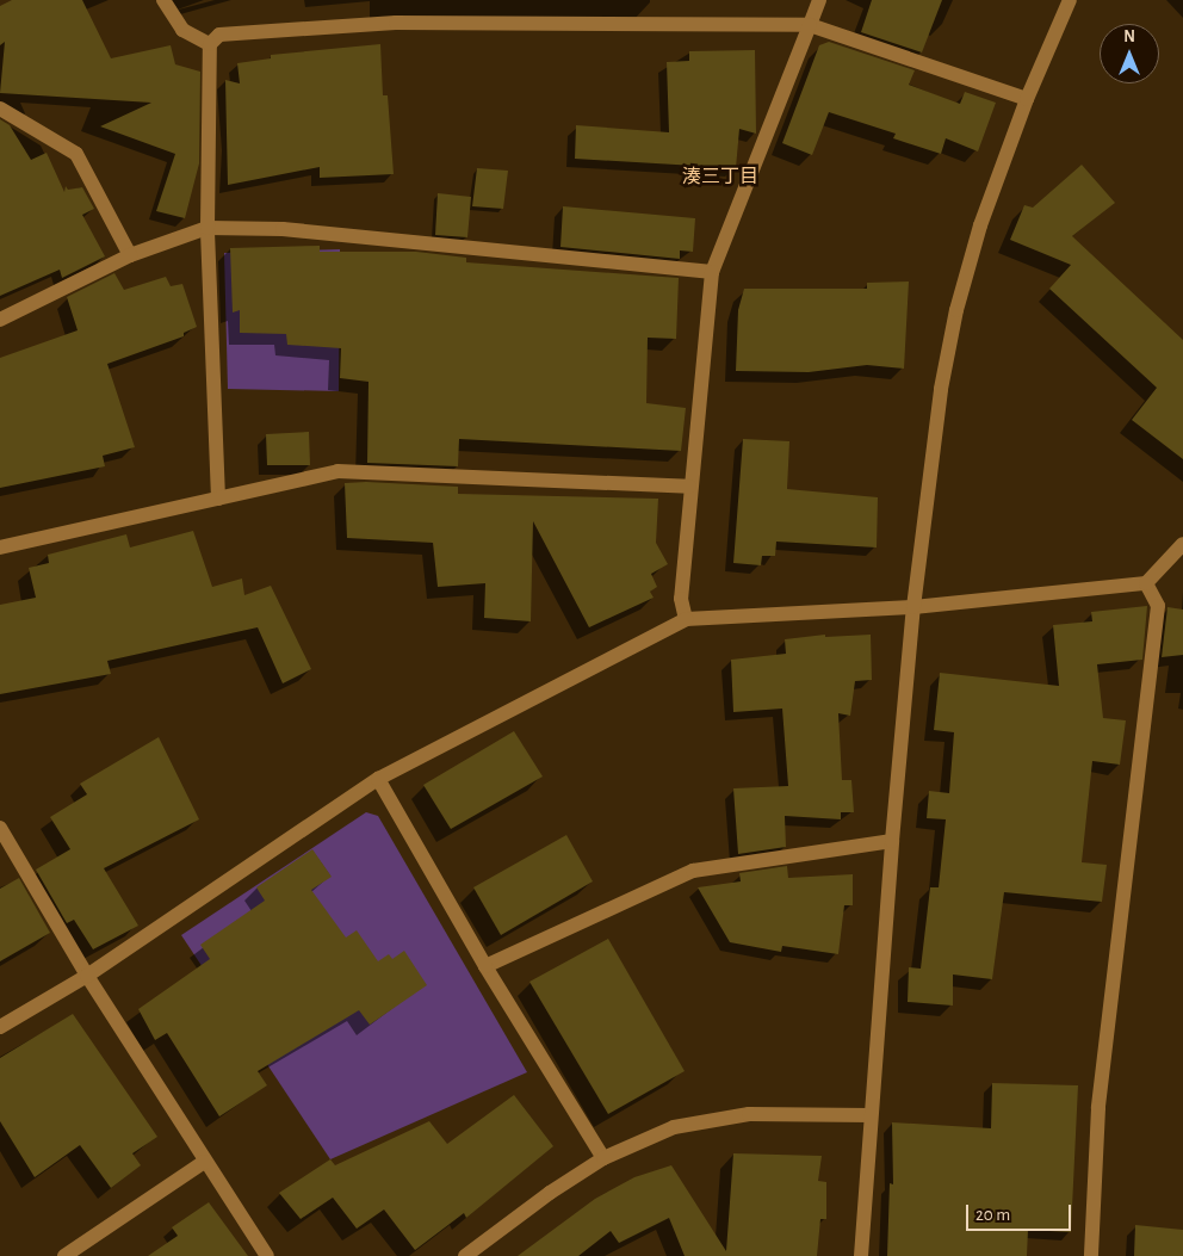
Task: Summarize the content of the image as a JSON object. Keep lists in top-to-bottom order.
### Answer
{
  "districts": ["湊三丁目"],
  "scale_bar": "20 m",
  "north": "top"
}
